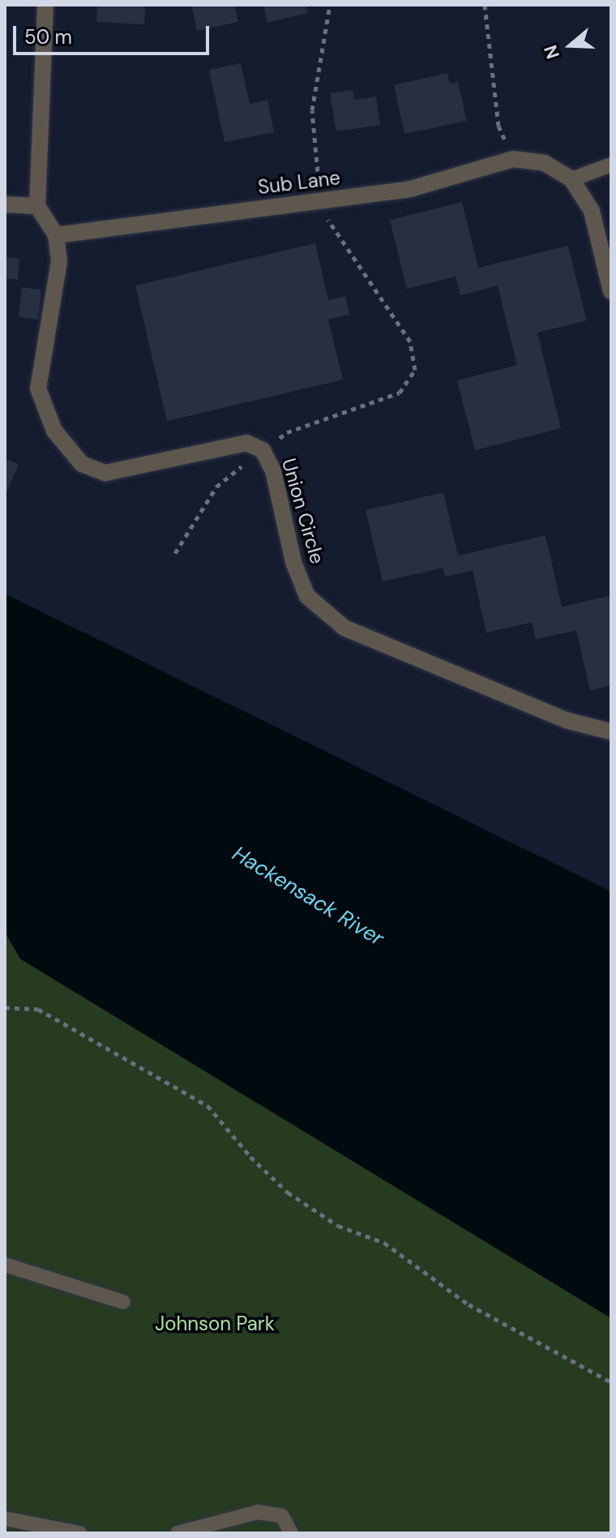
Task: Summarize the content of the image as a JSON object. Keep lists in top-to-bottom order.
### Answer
{
  "streets": {
    "street": ["Sub Lane", "Union Circle"]
  },
  "crossings": [
    ["Sub Lane", "Union Circle"]
  ],
  "water": ["Hackensack River"],
  "parks": ["Johnson Park"],
  "scale_bar": "50 m",
  "north": "left"
}
